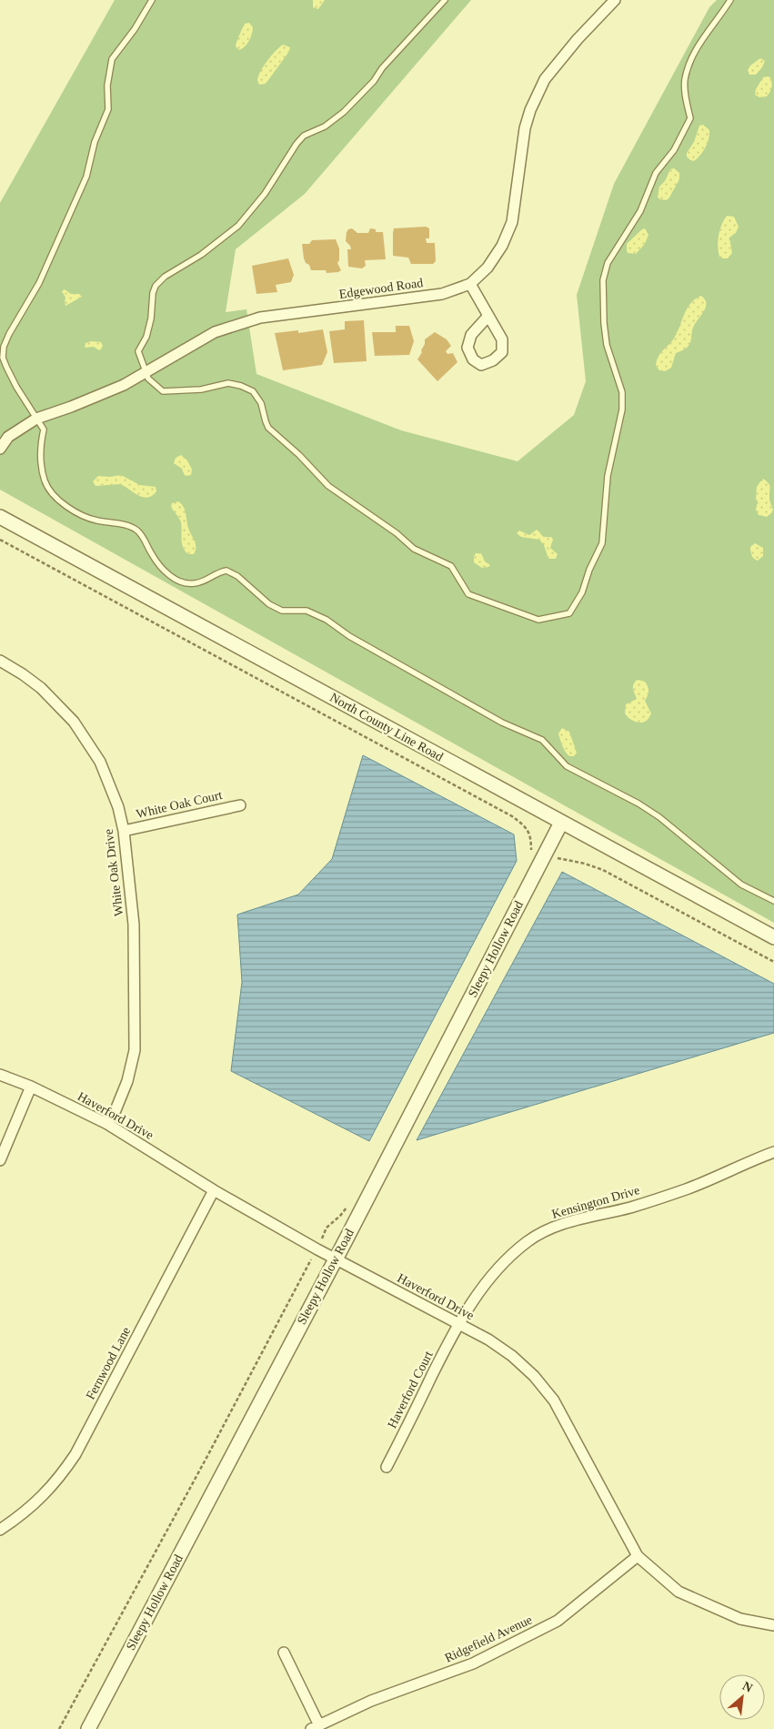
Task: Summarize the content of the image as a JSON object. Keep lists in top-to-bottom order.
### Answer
{
  "streets": {
    "street": [
      "Edgewood Road",
      "North County Line Road",
      "White Oak Court",
      "White Oak Drive",
      "Sleepy Hollow Road",
      "Haverford Drive",
      "Kensington Drive",
      "Fernwood Lane",
      "Haverford Court",
      "Ridgefield Avenue"
    ]
  },
  "crossings": [
    ["North County Line Road", "Sleepy Hollow Road"],
    ["White Oak Court", "White Oak Drive"],
    ["White Oak Drive", "Haverford Drive"],
    ["Sleepy Hollow Road", "Haverford Drive"],
    ["Haverford Drive", "Kensington Drive"],
    ["Haverford Drive", "Fernwood Lane"],
    ["Haverford Drive", "Haverford Court"],
    ["Haverford Drive", "Ridgefield Avenue"],
    ["Kensington Drive", "Haverford Court"]
  ],
  "north": "top right"
}
